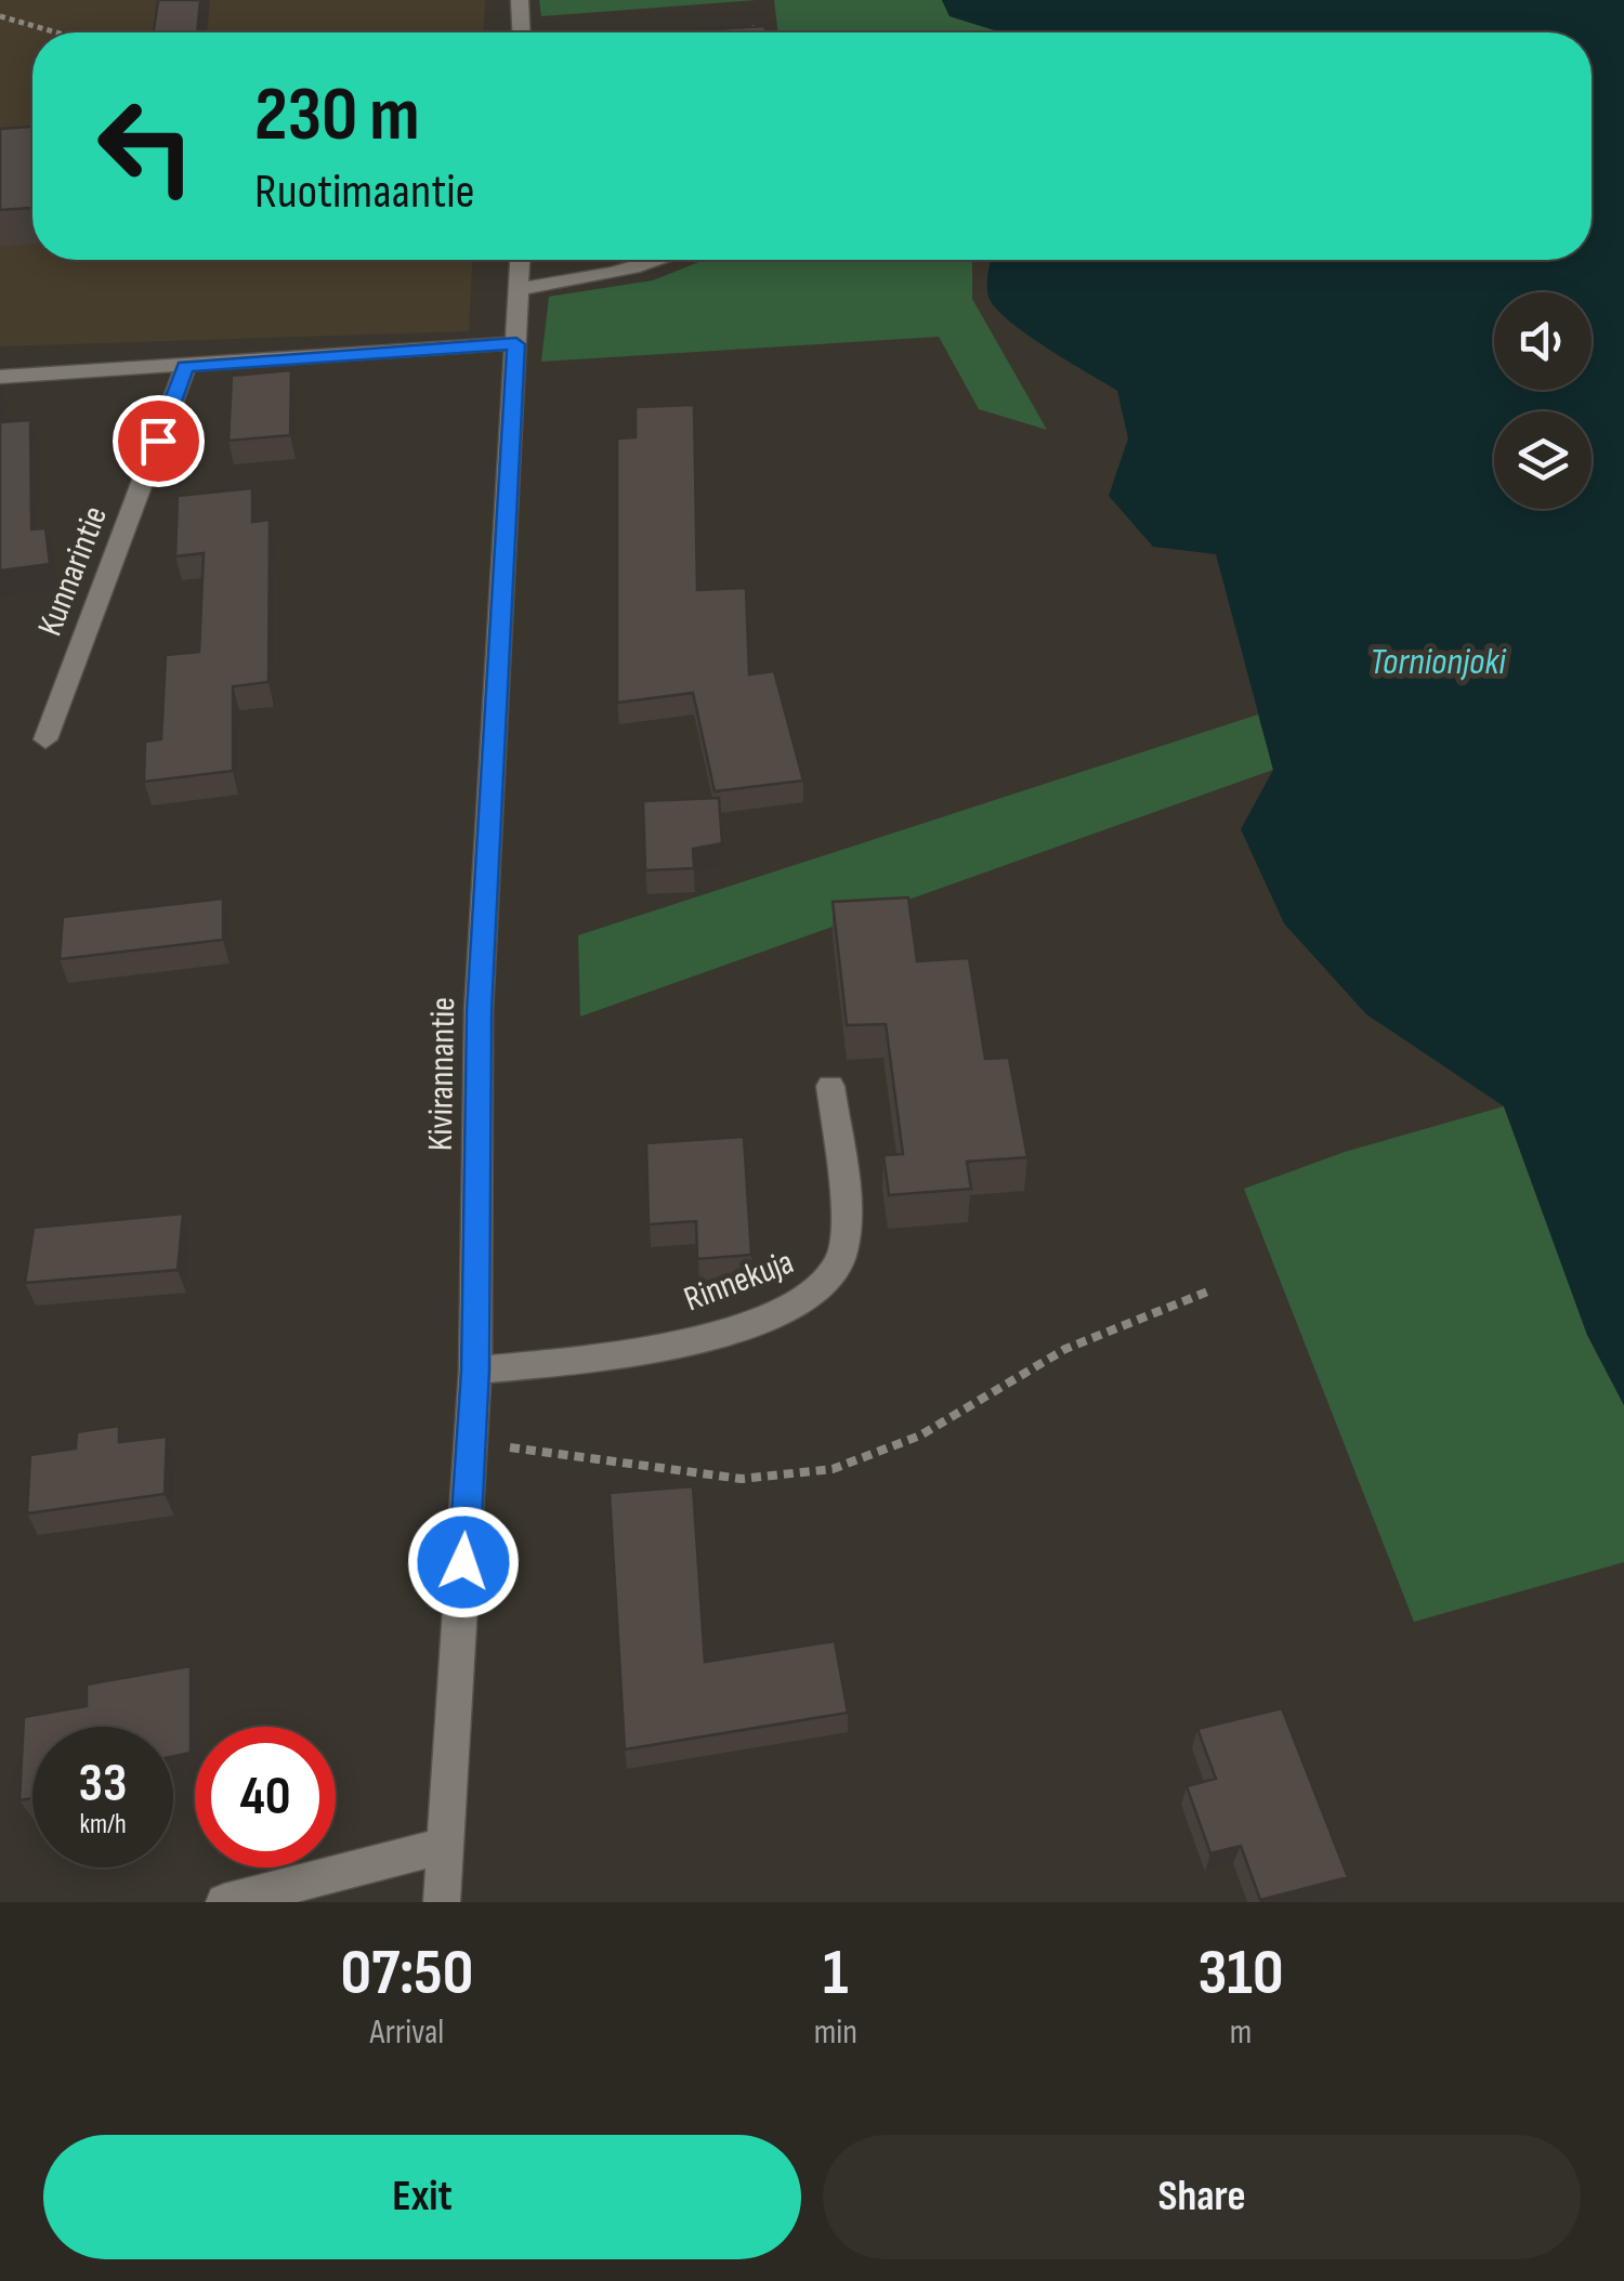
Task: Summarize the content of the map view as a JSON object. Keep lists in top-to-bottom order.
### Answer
{
  "streets": {
    "street": ["Kunnarintie", "Kivirannantie", "Rinnekuja"]
  },
  "crossings": [
    ["Kivirannantie", "Rinnekuja"]
  ],
  "water": ["Tornionjoki"],
  "page": {
    "turn": ["230 m", "Ruotimaantie"],
    "speed": "33 km/h",
    "limit": "40",
    "eta": [
      "07:50",
      "Arrival",
      "1",
      "min",
      "310",
      "m"
    ],
    "buttons": ["Exit", "Share"]
  }
}
